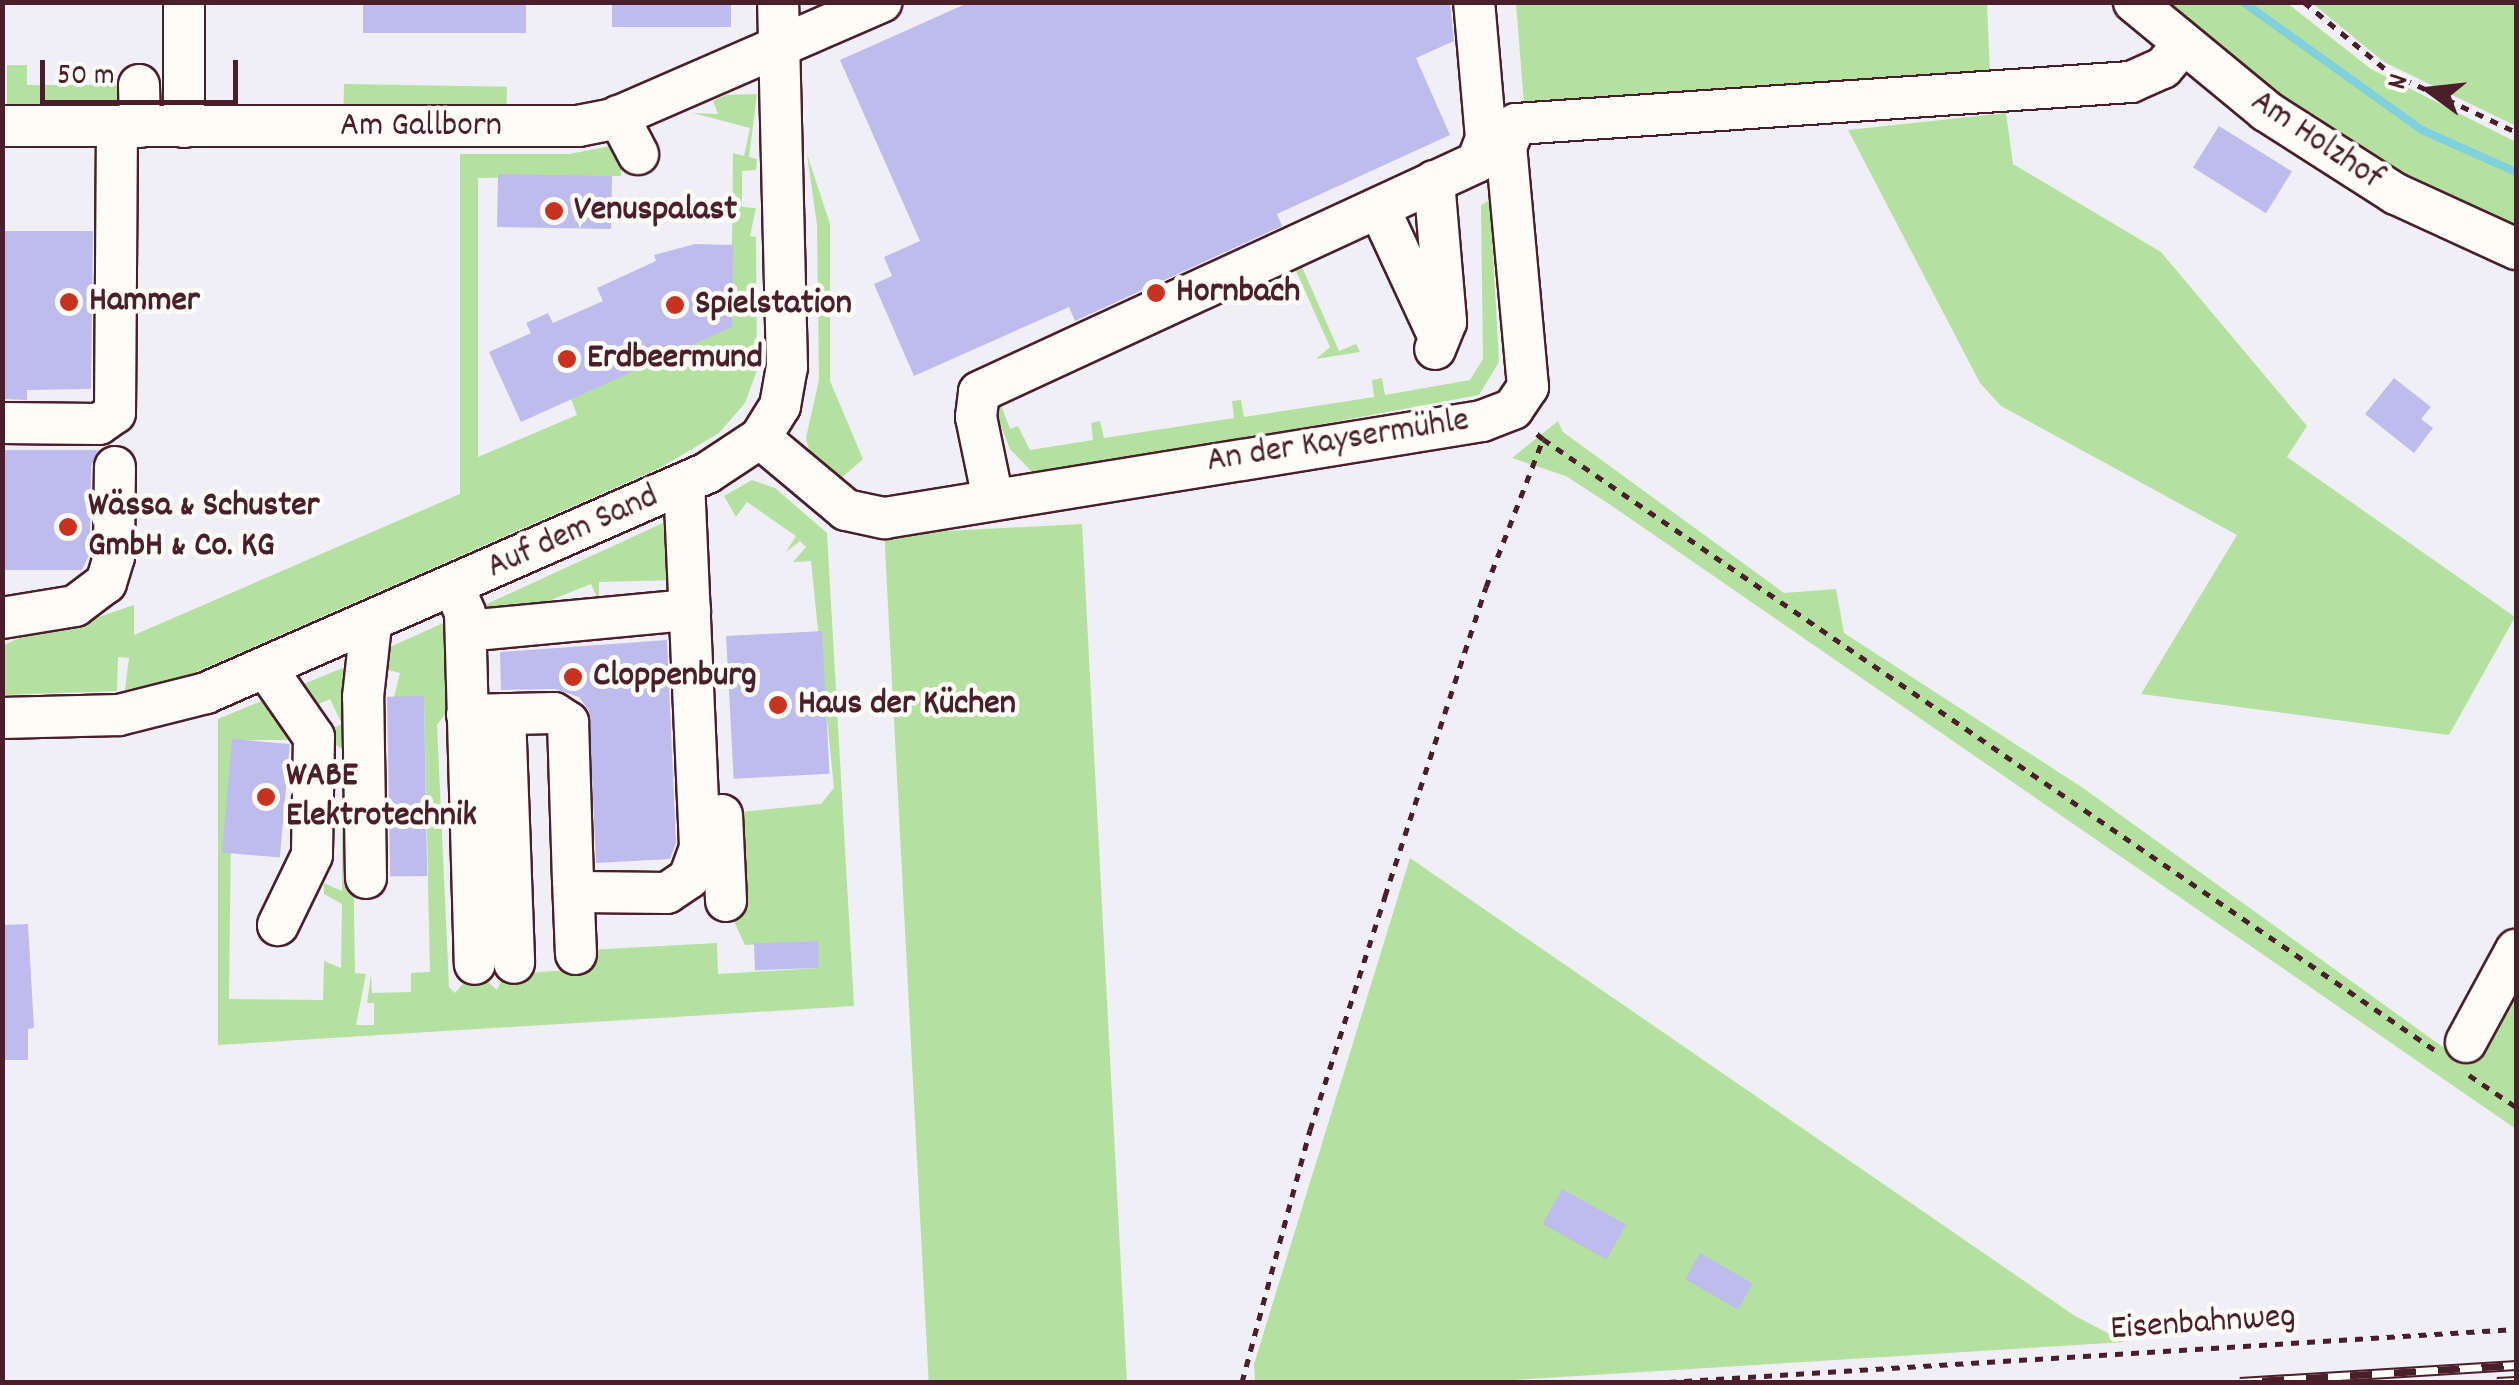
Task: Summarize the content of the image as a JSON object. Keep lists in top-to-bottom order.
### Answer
{
  "streets": {
    "street": [
      "Am Gallborn",
      "Am Holzhof",
      "An der Kaysermühle",
      "Auf dem Sand"
    ],
    "path": ["Eisenbahnweg"]
  },
  "crossings": [
    ["Am Gallborn", "Auf dem Sand"],
    ["Am Holzhof", "An der Kaysermühle"],
    ["An der Kaysermühle", "Auf dem Sand"]
  ],
  "places": [
    "Venuspalast",
    "Hornbach",
    "Hammer",
    "Spielstation",
    "Erdbeermund",
    "Wässa & Schuster GmbH & Co. KG",
    "Cloppenburg",
    "Haus der Küchen",
    "WABE Elektrotechnik"
  ],
  "scale_bar": "50 m",
  "north": "left"
}
